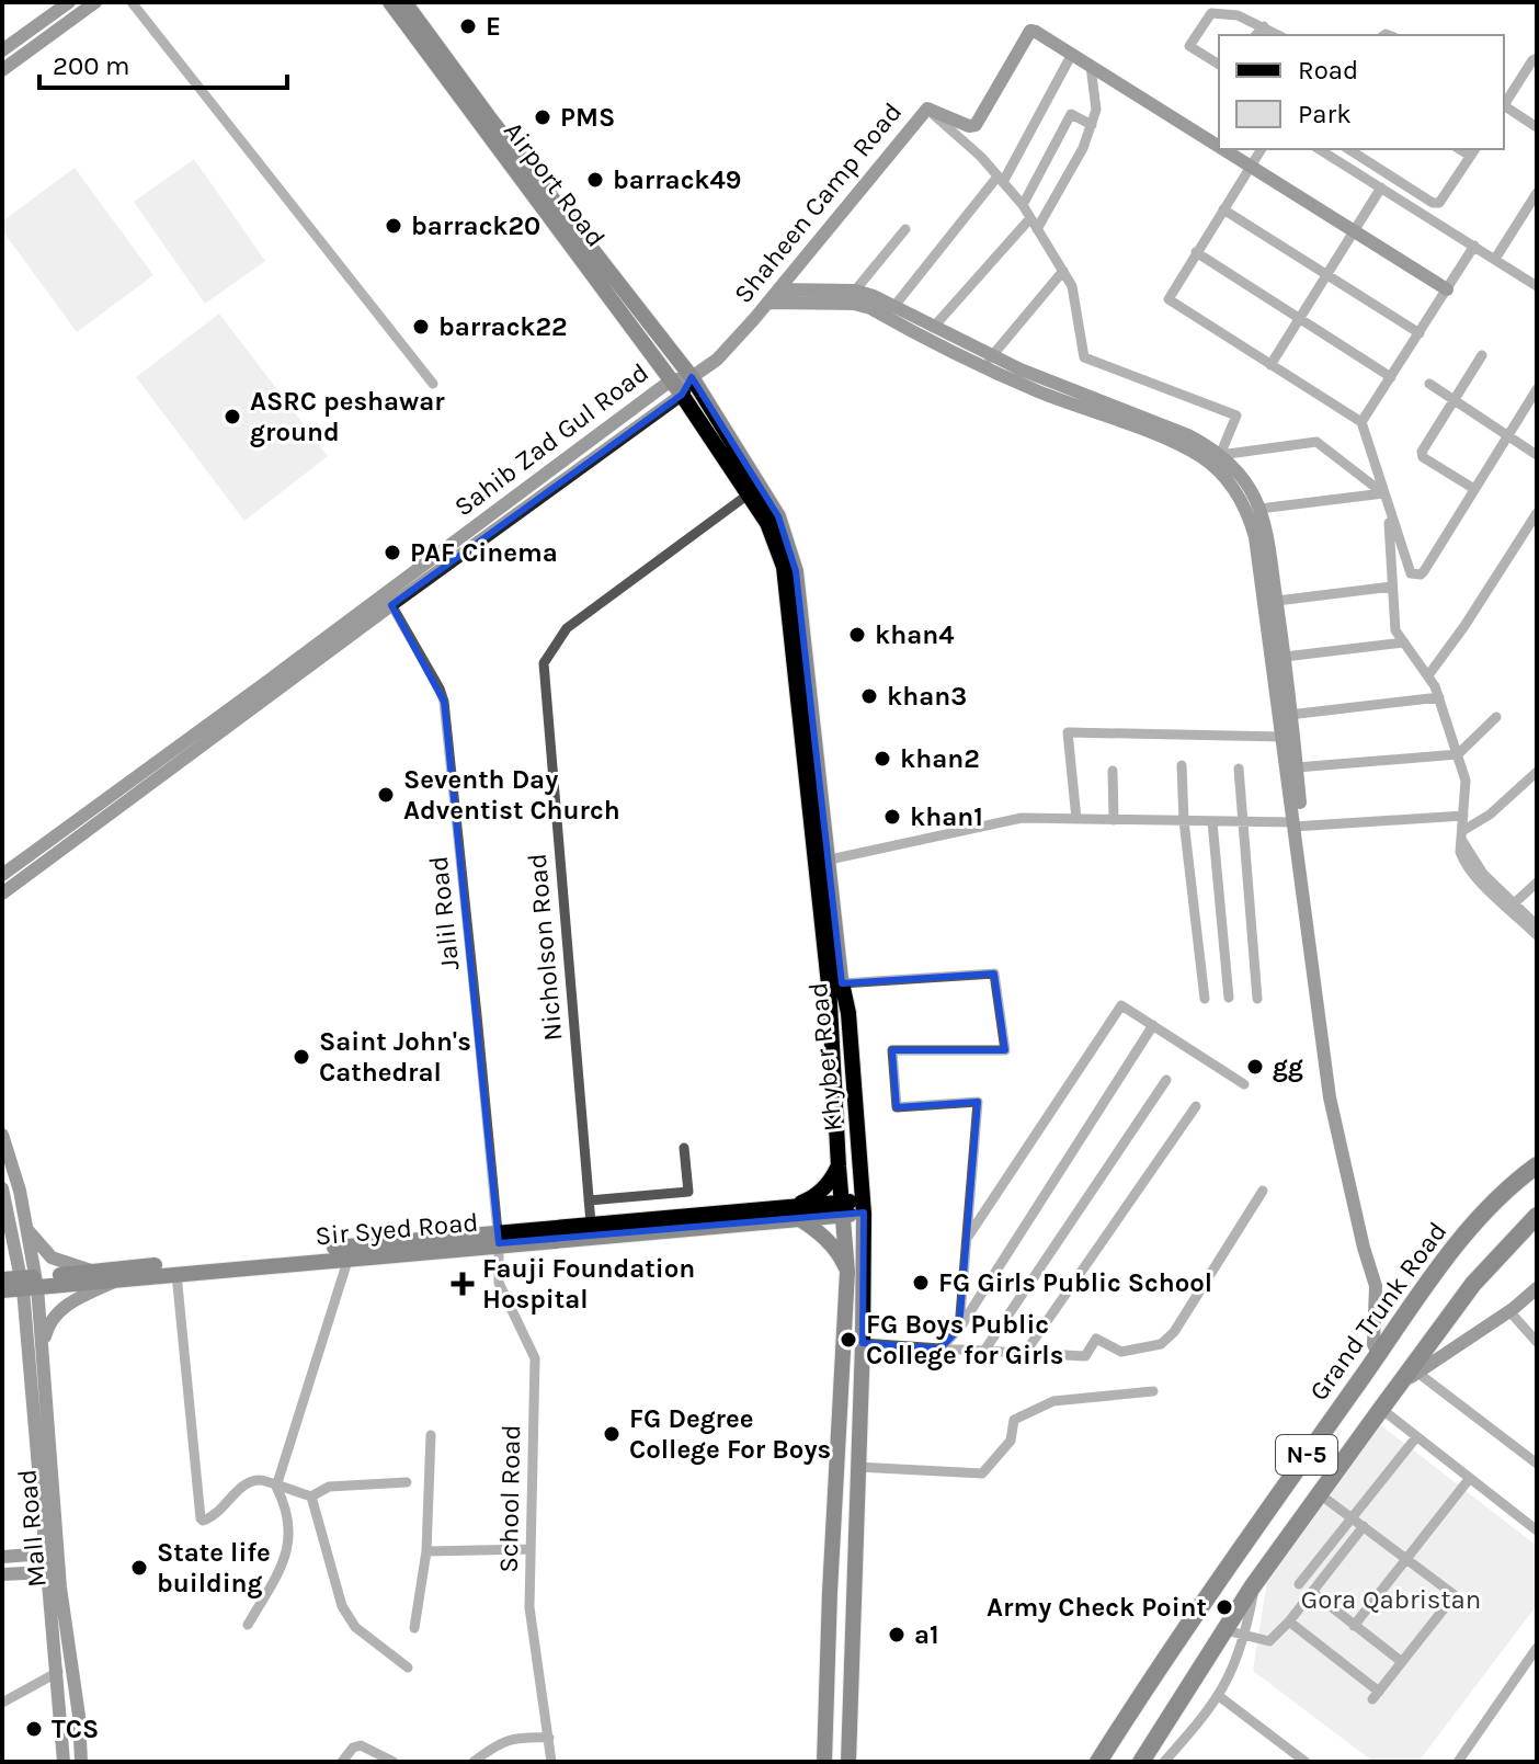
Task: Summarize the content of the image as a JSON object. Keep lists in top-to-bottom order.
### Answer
{
  "streets": {
    "highway": ["Grand Trunk Road", "N-5"],
    "main road": ["Airport Road", "Khyber Road", "Sir Syed Road"],
    "street": [
      "Shaheen Camp Road",
      "Sahib Zad Gul Road",
      "Jalil Road",
      "Nicholson Road",
      "School Road",
      "Mall Road"
    ]
  },
  "crossings": [
    ["Airport Road", "Sahib Zad Gul Road"],
    ["Airport Road", "Khyber Road"],
    ["Shaheen Camp Road", "Sahib Zad Gul Road"],
    ["Shaheen Camp Road", "Khyber Road"],
    ["Sahib Zad Gul Road", "Jalil Road"],
    ["Sahib Zad Gul Road", "Khyber Road"],
    ["Jalil Road", "Sir Syed Road"],
    ["Jalil Road", "School Road"],
    ["Nicholson Road", "Sir Syed Road"],
    ["Sir Syed Road", "School Road"],
    ["Sir Syed Road", "Mall Road"]
  ],
  "parks": ["Gora Qabristan"],
  "places": {
    "other": [
      "E",
      "PMS",
      "barrack49",
      "barrack20",
      "barrack22",
      "ASRC peshawar ground",
      "PAF Cinema",
      "khan4",
      "khan3",
      "khan2",
      "Seventh Day Adventist Church",
      "khan1",
      "Saint John's Cathedral",
      "gg",
      "FG Girls Public School",
      "FG Boys Public College for Girls",
      "FG Degree College For Boys",
      "State life building",
      "Army Check Point",
      "a1",
      "TCS"
    ],
    "health": ["Fauji Foundation Hospital"]
  },
  "legend": ["Road", "Park"],
  "scale_bar": "200 m"
}
